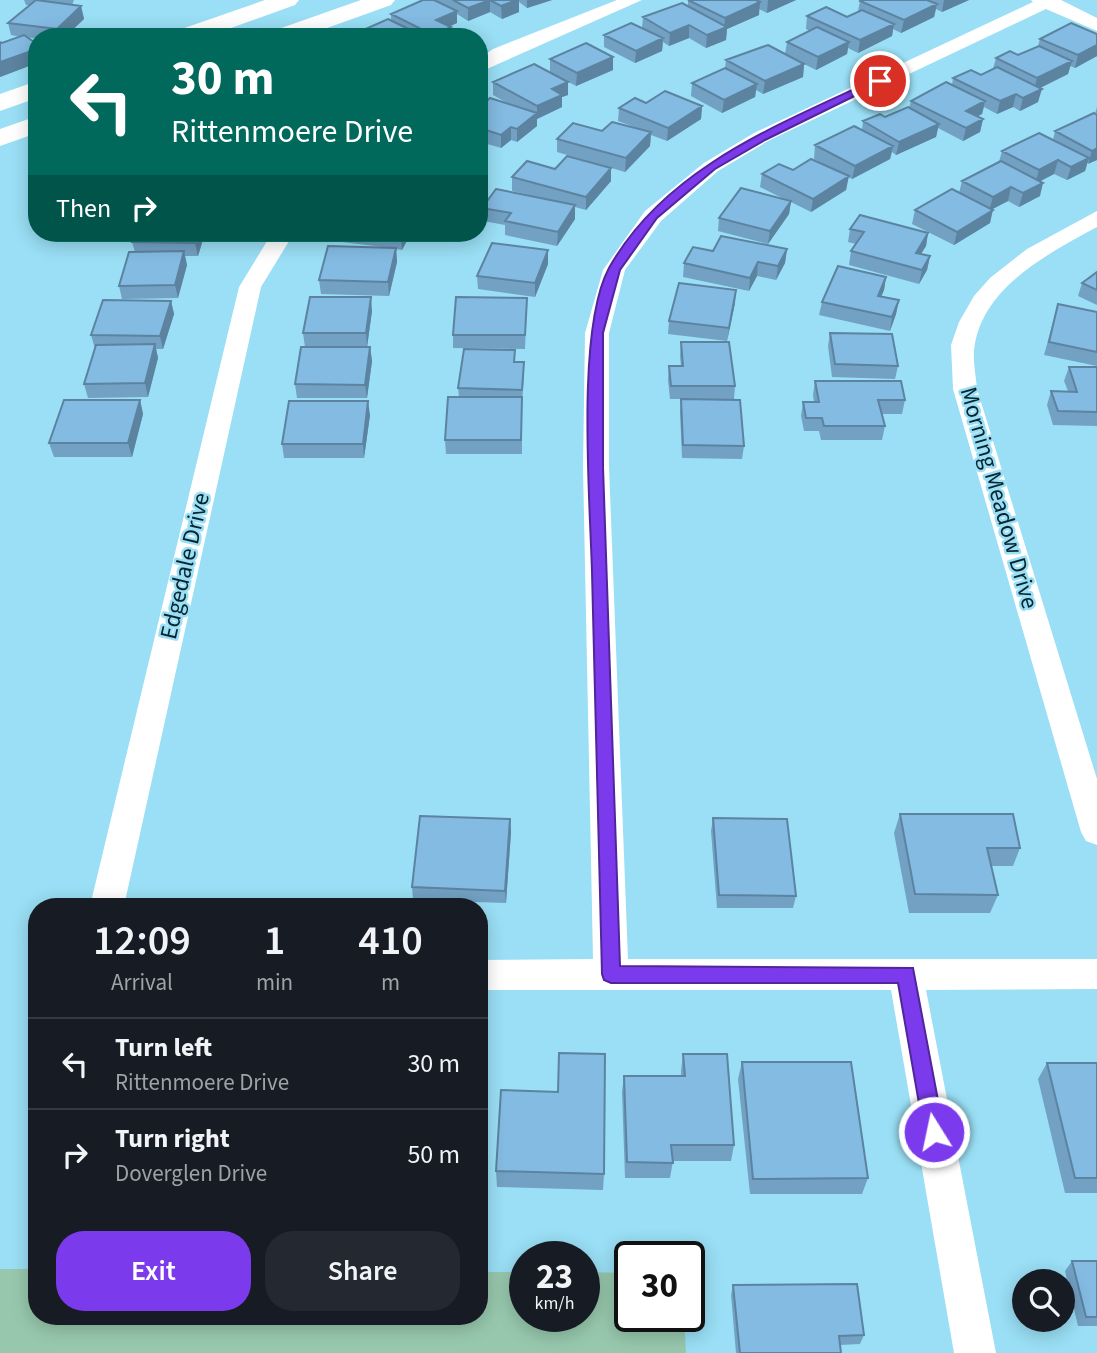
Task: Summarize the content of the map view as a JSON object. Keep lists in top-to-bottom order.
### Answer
{
  "streets": {
    "street": ["Morning Meadow Drive", "Edgedale Drive"]
  },
  "page": {
    "turn": ["30 m", "Rittenmoere Drive"],
    "then": "Then",
    "eta": [
      "12:09",
      "Arrival",
      "1",
      "min",
      "410",
      "m"
    ],
    "list": [
      {
        "name": "Turn left",
        "note": "Rittenmoere Drive",
        "value": "30 m"
      },
      {
        "name": "Turn right",
        "note": "Doverglen Drive",
        "value": "50 m"
      }
    ],
    "buttons": ["Exit", "Share"],
    "speed": "23 km/h",
    "limit": "30"
  }
}
